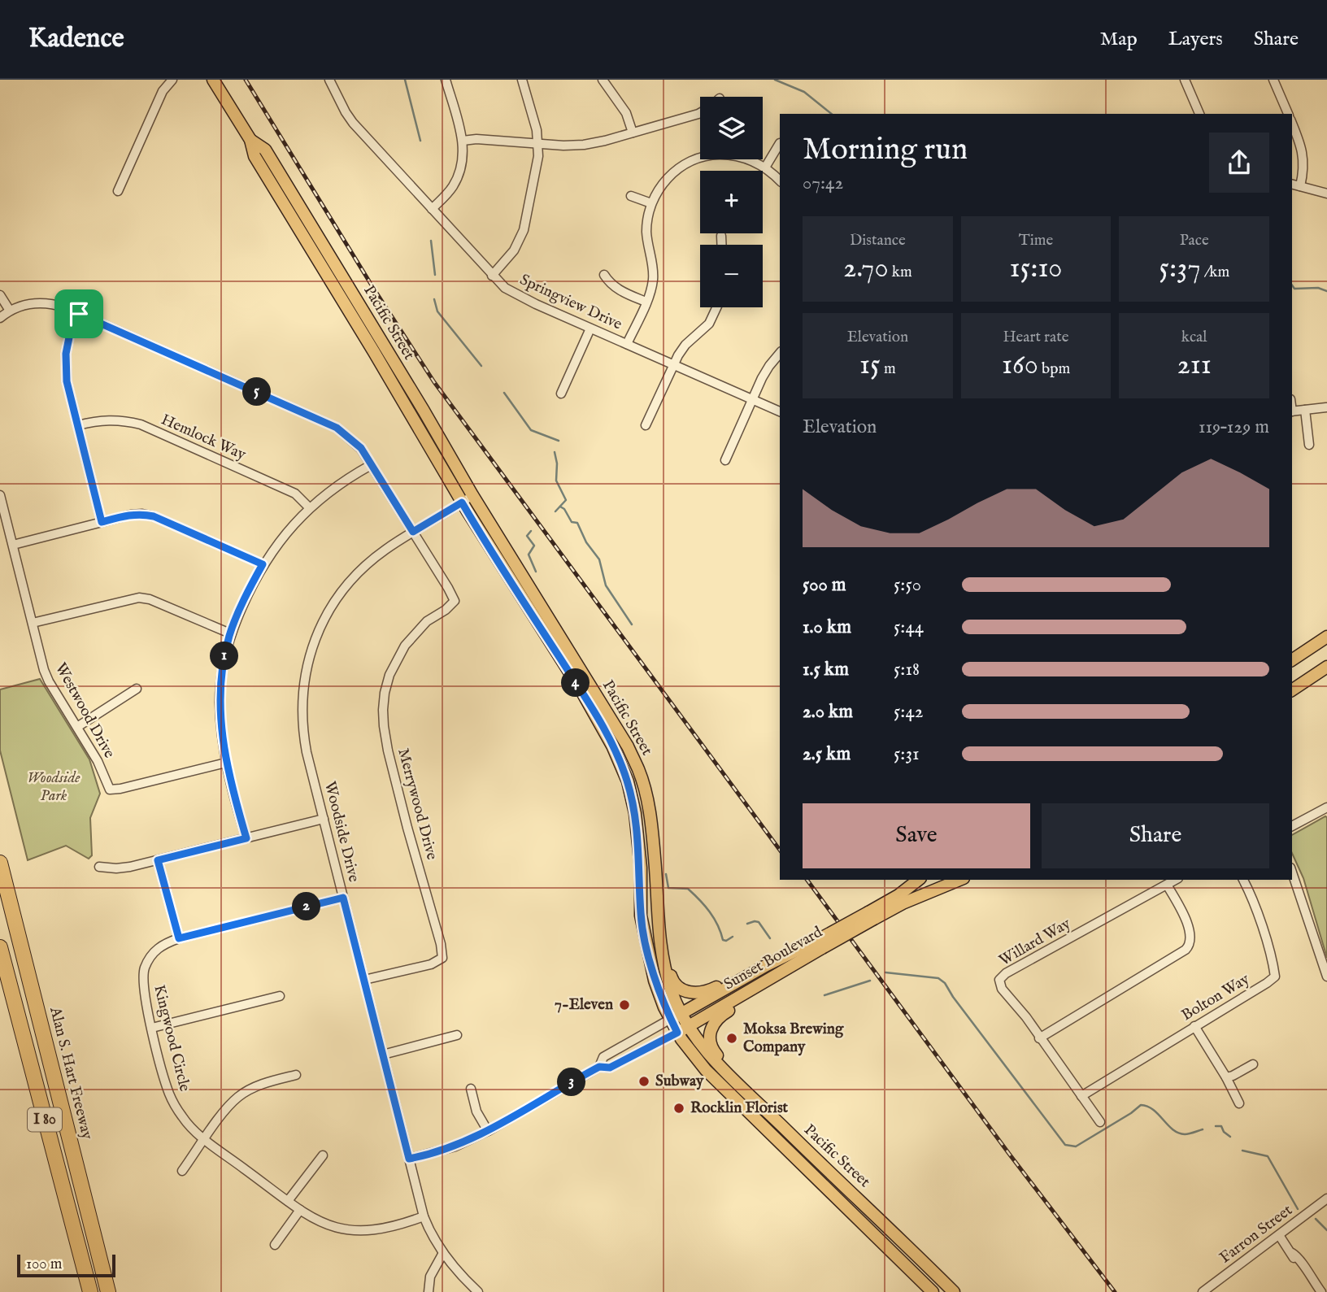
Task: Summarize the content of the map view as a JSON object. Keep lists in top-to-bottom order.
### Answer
{
  "streets": {
    "highway": ["Alan S. Hart Freeway", "I 80"],
    "main road": ["Pacific Street", "Sunset Boulevard"],
    "street": [
      "Springview Drive",
      "Hemlock Way",
      "Westwood Drive",
      "Merrywood Drive",
      "Woodside Drive",
      "Willard Way",
      "Bolton Way",
      "Kingwood Circle",
      "Farron Street"
    ]
  },
  "crossings": [
    ["Pacific Street", "Woodside Drive"],
    ["Pacific Street", "Sunset Boulevard"],
    ["Merrywood Drive", "Woodside Drive"],
    ["Woodside Drive", "Sunset Boulevard"],
    ["Woodside Drive", "Kingwood Circle"],
    ["Willard Way", "Bolton Way"]
  ],
  "parks": ["Woodside Park"],
  "places": [
    "7-Eleven",
    "Moksa Brewing Company",
    "Subway",
    "Rocklin Florist"
  ],
  "scale_bar": "100 m",
  "page": {
    "header": "Kadence",
    "nav": ["Map", "Layers", "Share"],
    "map_buttons": ["+", "−"],
    "heading": ["Morning run", "07:42"],
    "stats": [
      ["Distance", "2.70 km"],
      ["Time", "15:10"],
      ["Pace", "5:37 /km"],
      ["Elevation", "15 m"],
      ["Heart rate", "160 bpm"],
      ["kcal", "211"]
    ],
    "pins": [
      "5",
      "1",
      "4",
      "2",
      "3"
    ],
    "chart": ["Elevation", "119–129 m"],
    "list": [
      {
        "name": "500 m",
        "note": "5:50"
      },
      {
        "name": "1.0 km",
        "note": "5:44"
      },
      {
        "name": "1.5 km",
        "note": "5:18"
      },
      {
        "name": "2.0 km",
        "note": "5:42"
      },
      {
        "name": "2.5 km",
        "note": "5:31"
      }
    ],
    "buttons": ["Save", "Share"],
    "scale": "100 m"
  }
}
